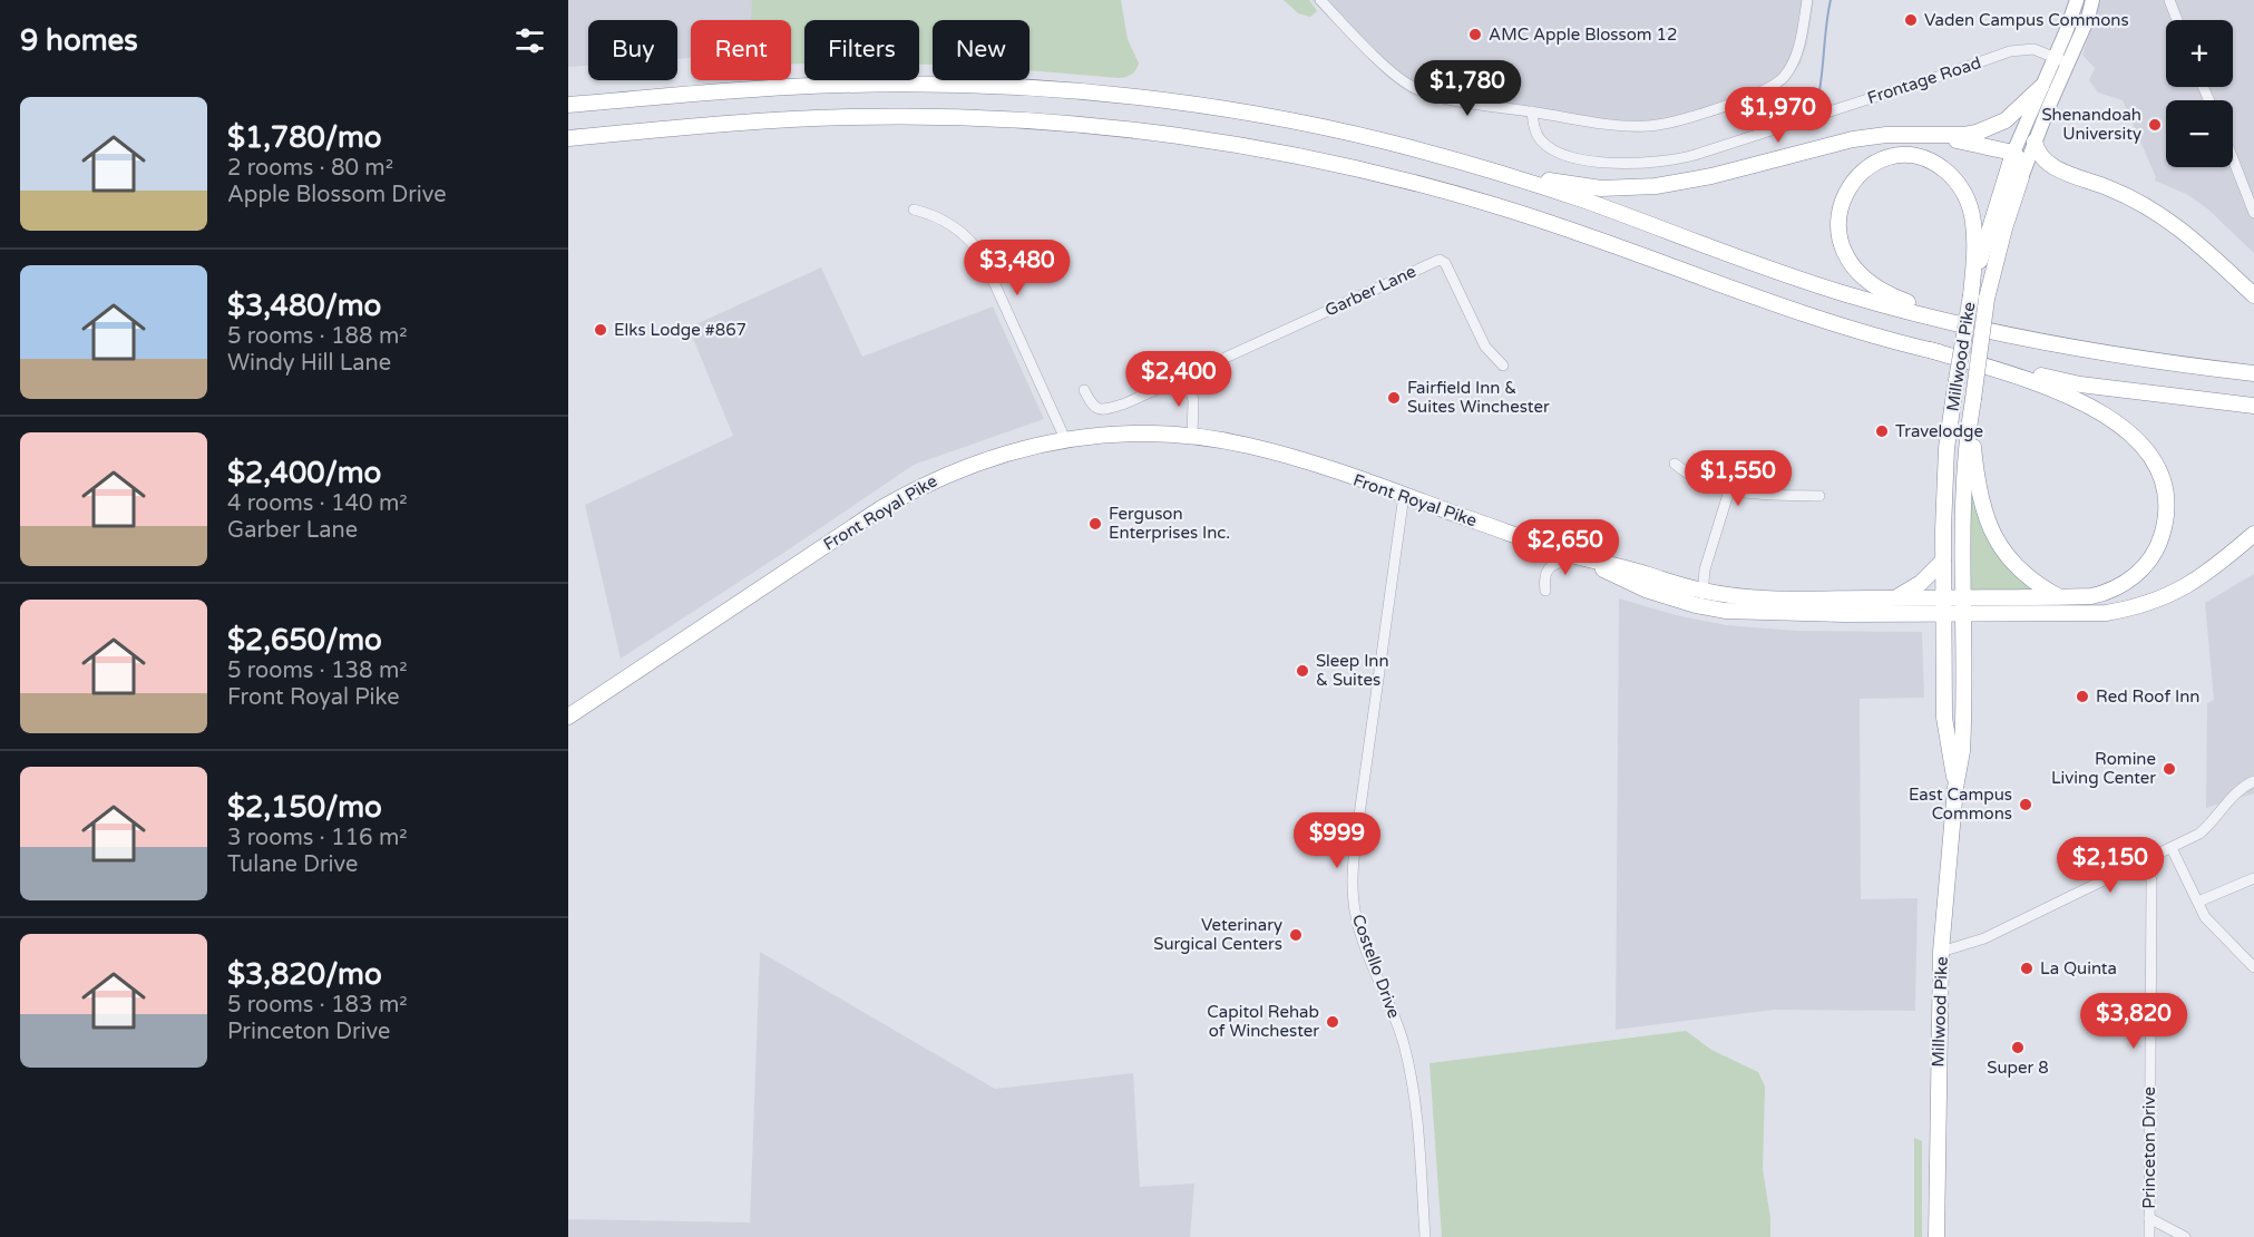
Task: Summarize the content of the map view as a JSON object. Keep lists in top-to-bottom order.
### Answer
{
  "streets": {
    "highway": ["Millwood Pike", "Front Royal Pike"],
    "street": [
      "Frontage Road",
      "Garber Lane",
      "Costello Drive",
      "Princeton Drive"
    ]
  },
  "crossings": [
    ["Frontage Road", "Millwood Pike"],
    ["Millwood Pike", "Front Royal Pike"],
    ["Front Royal Pike", "Costello Drive"]
  ],
  "places": [
    "Vaden Campus Commons",
    "AMC Apple Blossom 12",
    "Shenandoah University",
    "Elks Lodge #867",
    "Fairfield Inn & Suites Winchester",
    "Travelodge",
    "Ferguson Enterprises Inc.",
    "Sleep Inn & Suites",
    "Red Roof Inn",
    "Romine Living Center",
    "East Campus Commons",
    "Veterinary Surgical Centers",
    "La Quinta",
    "Capitol Rehab of Winchester",
    "Super 8"
  ],
  "page": {
    "heading": "9 homes",
    "map_buttons": ["+", "−"],
    "chip": [
      "Buy",
      "Rent",
      "Filters",
      "New"
    ],
    "price": [
      "$1,780",
      "$1,970",
      "$3,480",
      "$2,400",
      "$1,550",
      "$2,650",
      "$999",
      "$2,150",
      "$3,820"
    ],
    "list": [
      {
        "name": "$1,780/mo",
        "note": "2 rooms · 80 m² · Apple Blossom Drive"
      },
      {
        "name": "$3,480/mo",
        "note": "5 rooms · 188 m² · Windy Hill Lane"
      },
      {
        "name": "$2,400/mo",
        "note": "4 rooms · 140 m² · Garber Lane"
      },
      {
        "name": "$2,650/mo",
        "note": "5 rooms · 138 m² · Front Royal Pike"
      },
      {
        "name": "$2,150/mo",
        "note": "3 rooms · 116 m² · Tulane Drive"
      },
      {
        "name": "$3,820/mo",
        "note": "5 rooms · 183 m² · Princeton Drive"
      }
    ]
  }
}
